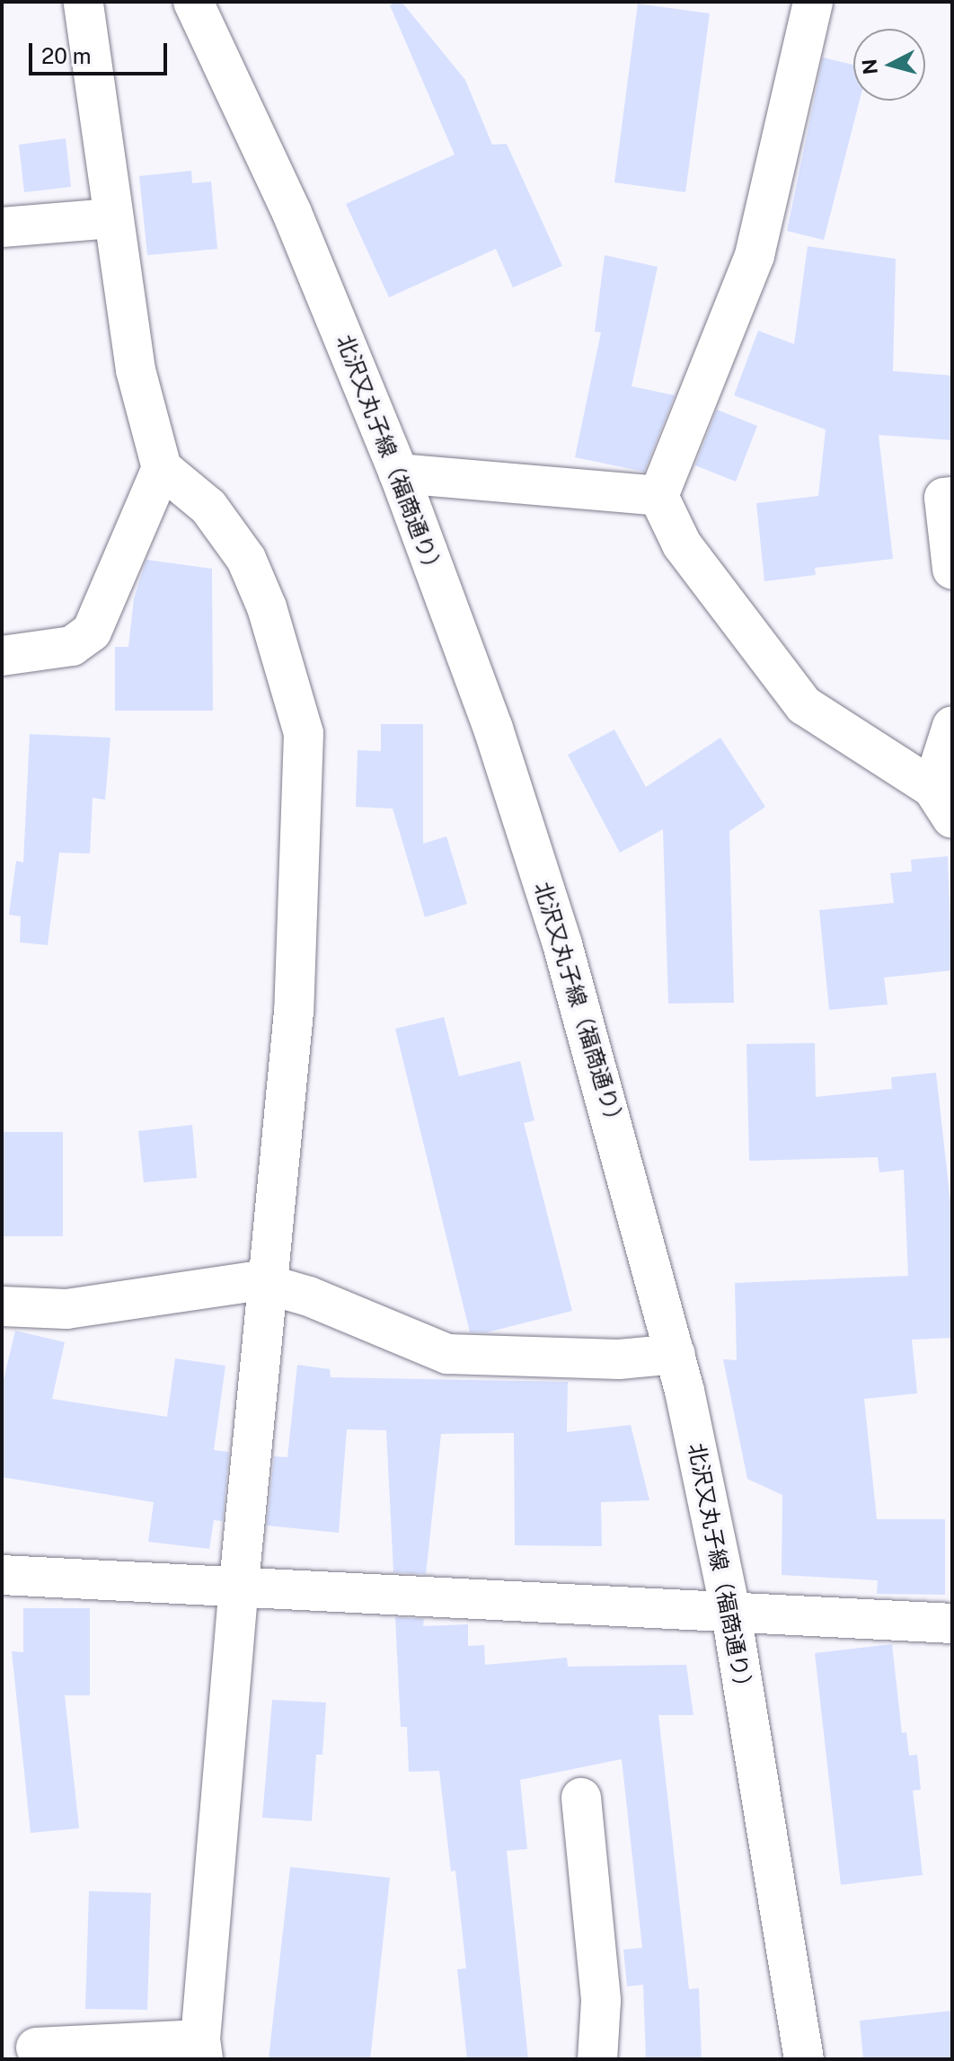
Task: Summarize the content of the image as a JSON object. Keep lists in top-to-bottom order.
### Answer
{
  "streets": {
    "street": ["北沢又丸子線（福商通り）"]
  },
  "scale_bar": "20 m",
  "north": "left"
}
